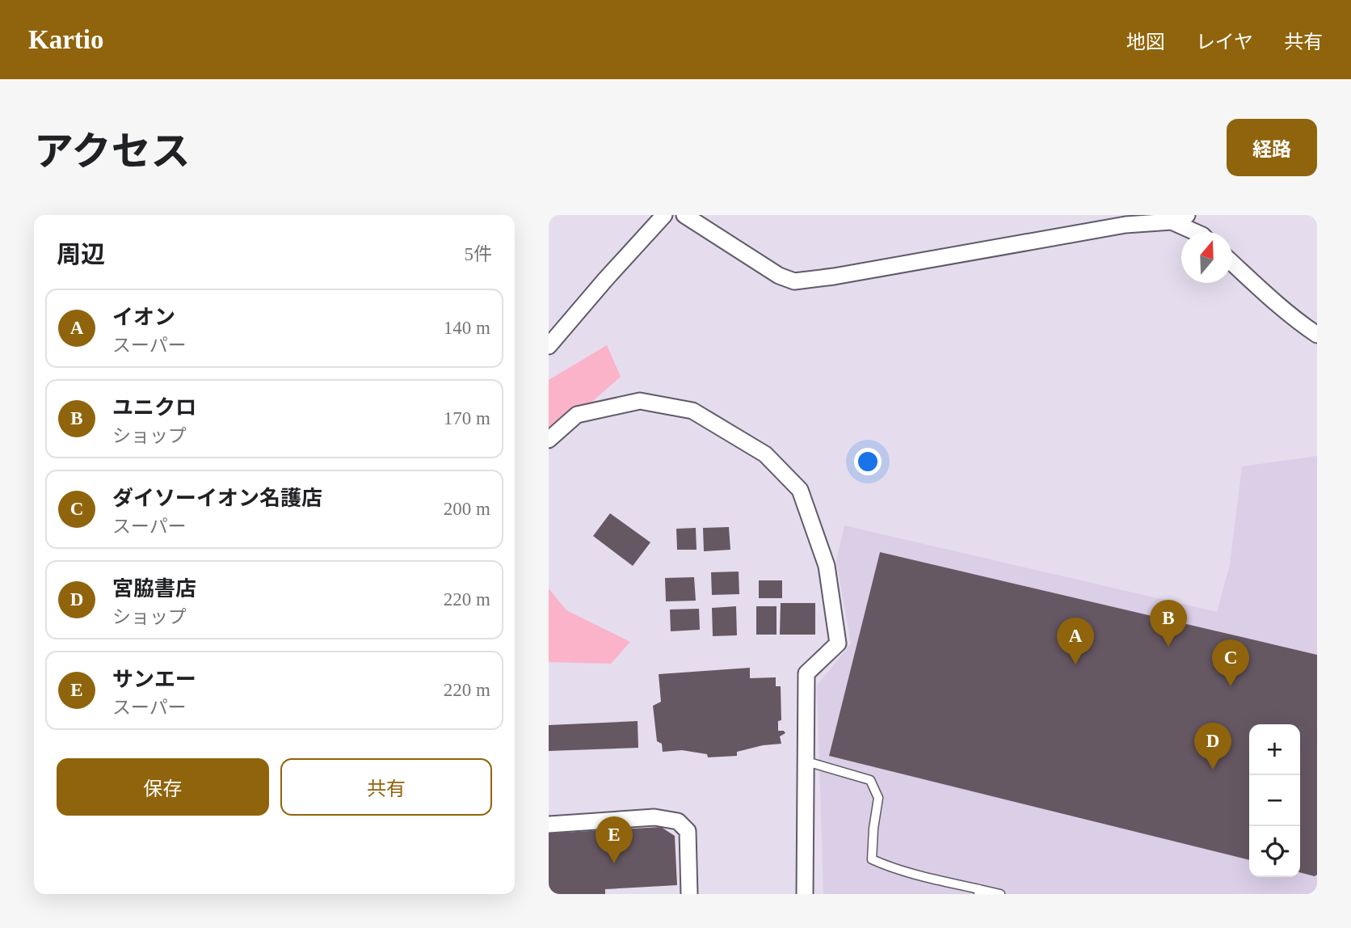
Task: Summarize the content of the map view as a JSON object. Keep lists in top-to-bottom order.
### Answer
{
  "north": "top",
  "page": {
    "header": "Kartio",
    "nav": ["地図", "レイヤ", "共有"],
    "title": "アクセス",
    "buttons": [
      "経路",
      ["保存", "共有"]
    ],
    "heading": ["周辺", "5件"],
    "list": [
      {
        "mark": "A",
        "name": "イオン",
        "note": "スーパー",
        "value": "140 m"
      },
      {
        "mark": "B",
        "name": "ユニクロ",
        "note": "ショップ",
        "value": "170 m"
      },
      {
        "mark": "C",
        "name": "ダイソーイオン名護店",
        "note": "スーパー",
        "value": "200 m"
      },
      {
        "mark": "D",
        "name": "宮脇書店",
        "note": "ショップ",
        "value": "220 m"
      },
      {
        "mark": "E",
        "name": "サンエー",
        "note": "スーパー",
        "value": "220 m"
      }
    ],
    "pins": [
      "B",
      "A",
      "C",
      "D",
      "E"
    ],
    "map_buttons": ["+", "−"]
  }
}
